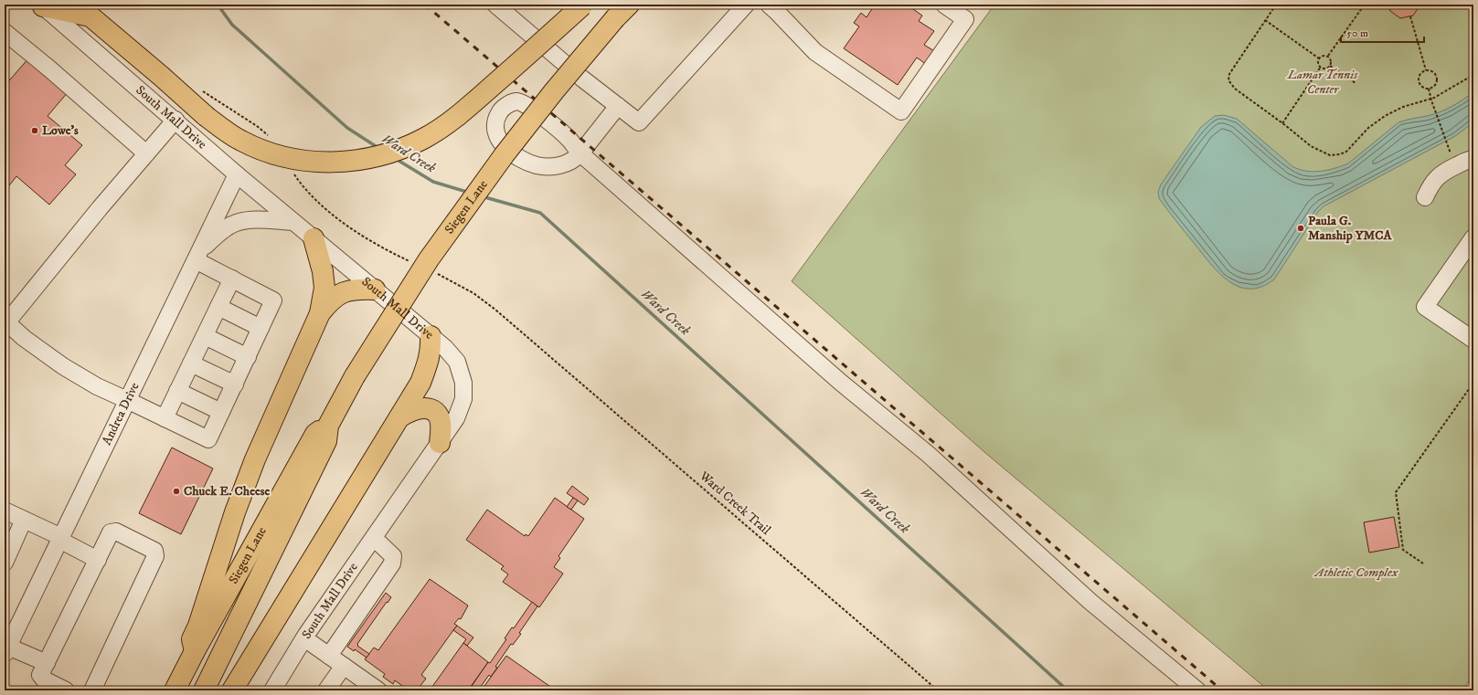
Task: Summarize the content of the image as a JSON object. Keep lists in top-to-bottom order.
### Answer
{
  "streets": {
    "main road": ["Siegen Lane"],
    "street": ["South Mall Drive", "Andrea Drive"],
    "path": ["Ward Creek Trail"]
  },
  "crossings": [
    ["South Mall Drive", "Andrea Drive"]
  ],
  "water": ["Ward Creek"],
  "parks": ["Lamar Tennis Center", "Athletic Complex"],
  "places": ["Lowe's", "Paula G. Manship YMCA", "Chuck E. Cheese"],
  "scale_bar": "50 m"
}
